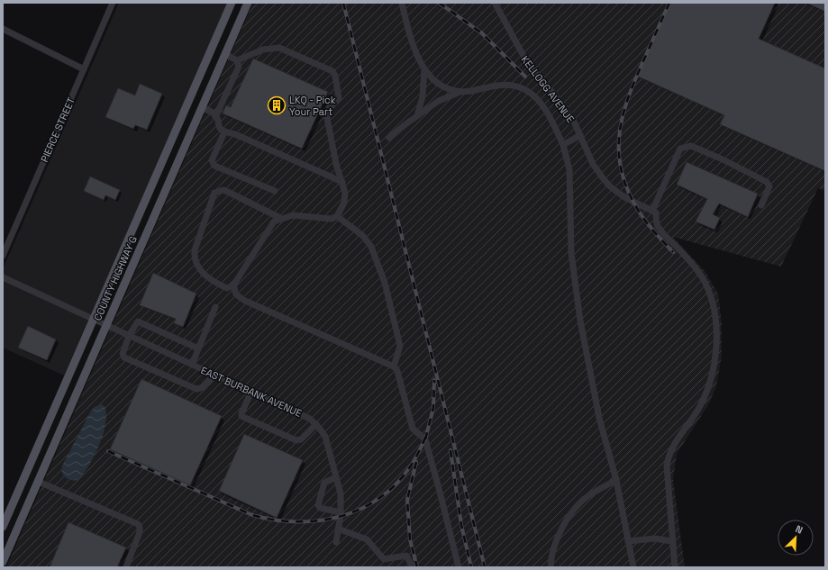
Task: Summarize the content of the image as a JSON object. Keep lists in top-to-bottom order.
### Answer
{
  "streets": {
    "main road": ["COUNTY HIGHWAY G"],
    "street": ["KELLOGG AVENUE", "PIERCE STREET", "EAST BURBANK AVENUE"]
  },
  "crossings": [
    ["COUNTY HIGHWAY G", "EAST BURBANK AVENUE"]
  ],
  "places": {
    "building": ["LKQ - Pick Your Part"]
  },
  "north": "top right"
}
